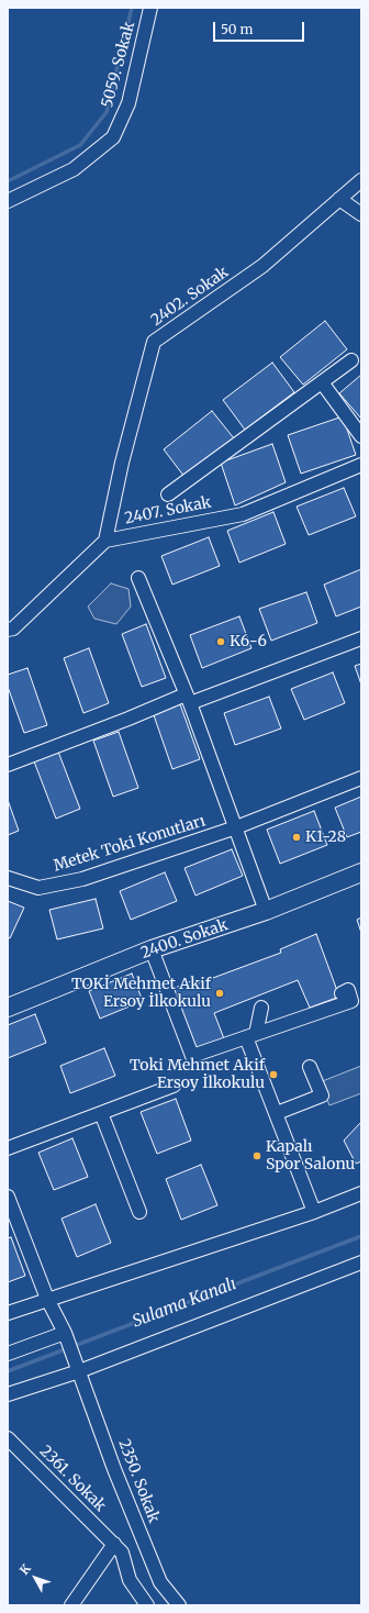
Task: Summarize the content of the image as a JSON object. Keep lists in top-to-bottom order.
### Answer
{
  "streets": {
    "main road": ["2400. Sokak"],
    "street": [
      "5059. Sokak",
      "2402. Sokak",
      "2407. Sokak",
      "Metek Toki Konutları",
      "2361. Sokak",
      "2350. Sokak"
    ]
  },
  "crossings": [
    ["2402. Sokak", "2407. Sokak"]
  ],
  "water": ["Sulama Kanalı"],
  "places": [
    "K6-6",
    "K1-28",
    "TOKİ Mehmet Akif Ersoy İlkokulu",
    "Toki Mehmet Akif Ersoy İlkokulu",
    "Kapalı Spor Salonu"
  ],
  "scale_bar": "50 m",
  "north": "top left"
}
